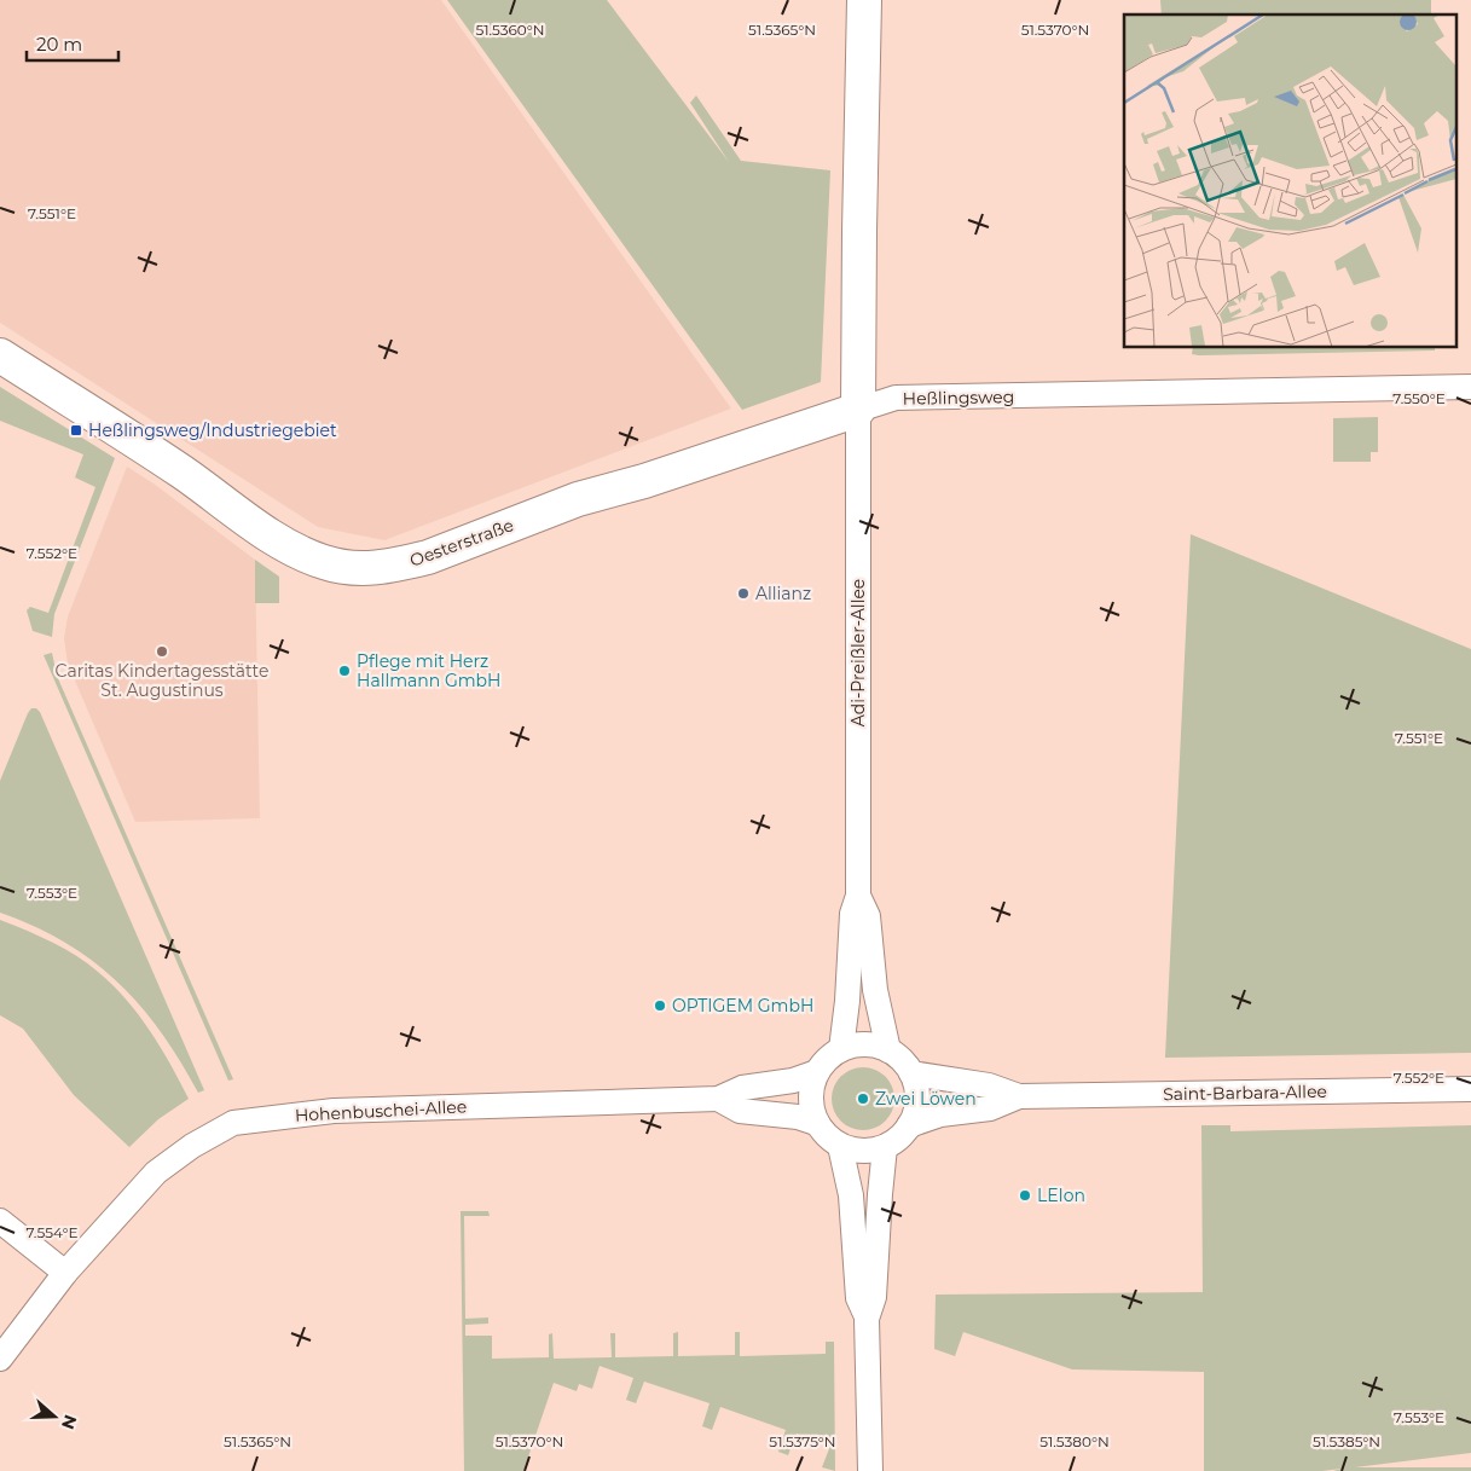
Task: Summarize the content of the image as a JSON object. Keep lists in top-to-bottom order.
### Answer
{
  "streets": {
    "street": [
      "Heßlingsweg",
      "Oesterstraße",
      "Adi-Preißler-Allee",
      "Saint-Barbara-Allee",
      "Hohenbuschei-Allee"
    ]
  },
  "crossings": [
    ["Heßlingsweg", "Oesterstraße"],
    ["Heßlingsweg", "Adi-Preißler-Allee"],
    ["Oesterstraße", "Adi-Preißler-Allee"],
    ["Adi-Preißler-Allee", "Saint-Barbara-Allee"],
    ["Adi-Preißler-Allee", "Hohenbuschei-Allee"],
    ["Saint-Barbara-Allee", "Hohenbuschei-Allee"]
  ],
  "places": {
    "transit": ["Heßlingsweg/Industriegebiet"],
    "other": [
      "Allianz",
      "Caritas Kindertagesstätte St. Augustinus",
      "Pflege mit Herz Hallmann GmbH",
      "OPTIGEM GmbH",
      "Zwei Löwen",
      "LEIon"
    ]
  },
  "scale_bar": "20 m",
  "north": "right",
  "coordinates": [
    "51.5360°N",
    "51.5365°N",
    "51.5370°N",
    "7.551°E",
    "7.550°E",
    "7.552°E",
    "7.553°E",
    "7.554°E",
    "51.5375°N",
    "51.5380°N",
    "51.5385°N"
  ]
}
